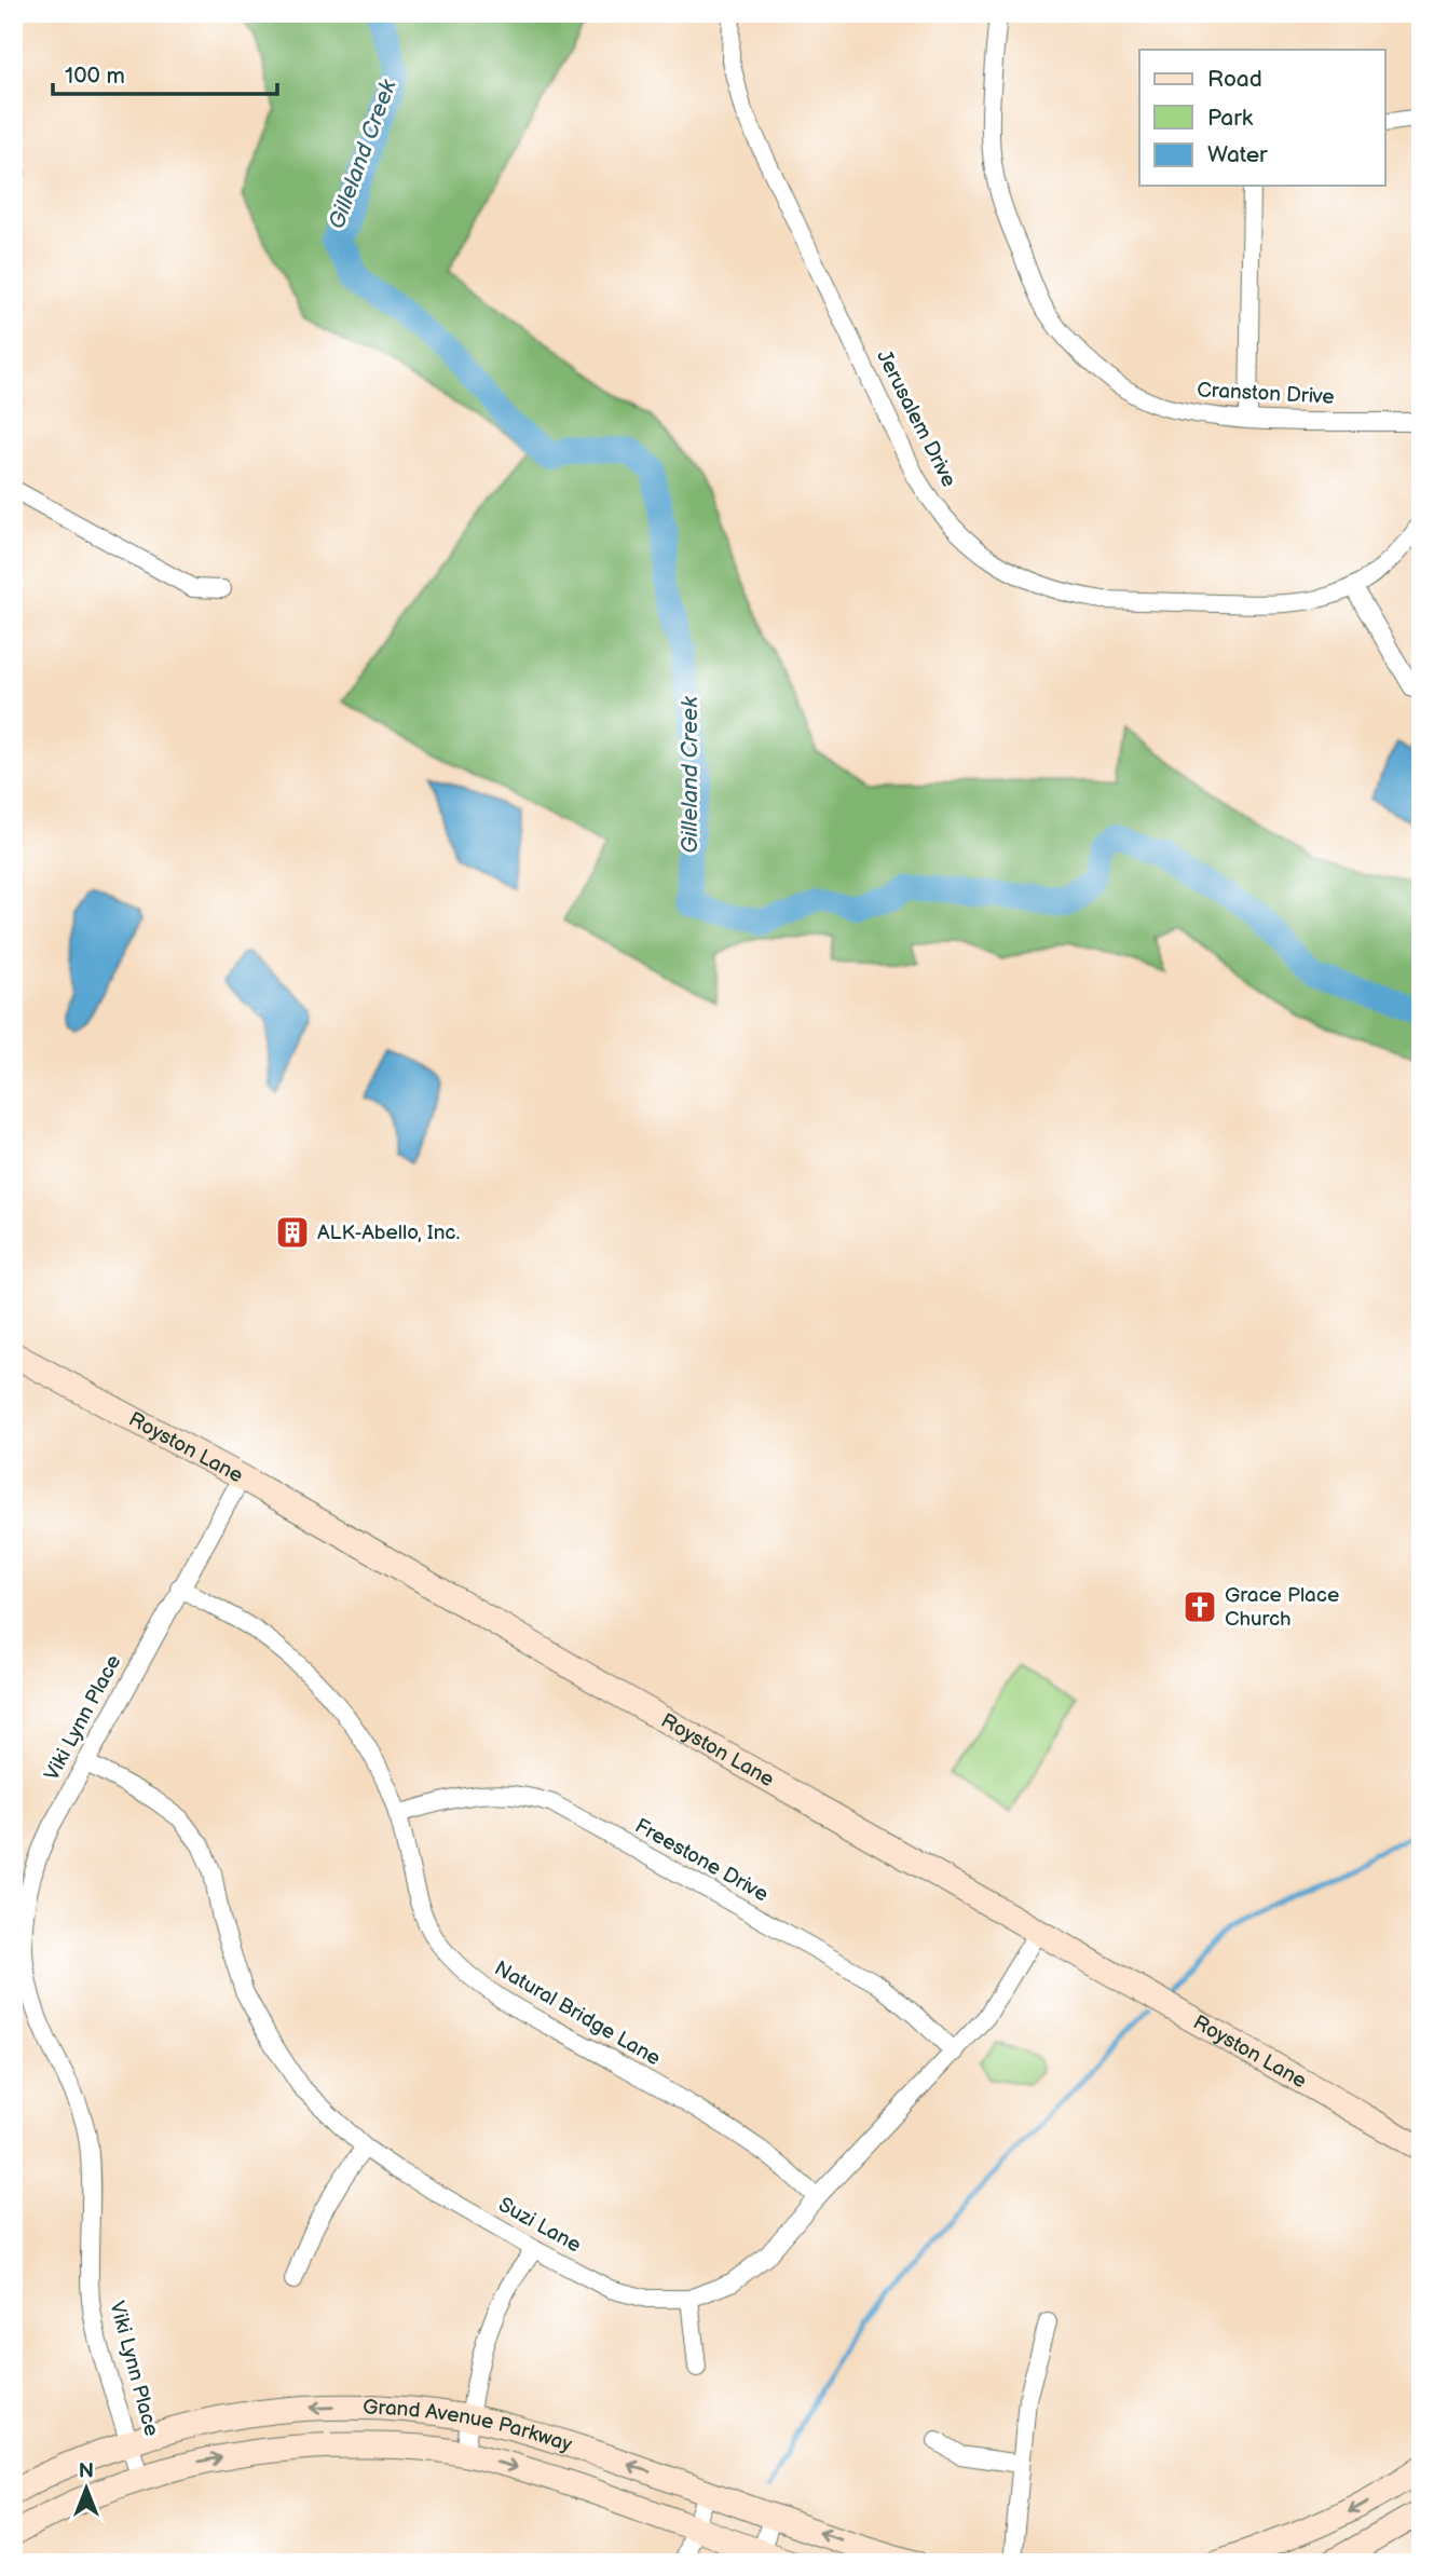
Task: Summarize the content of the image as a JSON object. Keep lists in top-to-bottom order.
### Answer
{
  "streets": {
    "main road": ["Royston Lane", "Grand Avenue Parkway"],
    "street": [
      "Cranston Drive",
      "Jerusalem Drive",
      "Viki Lynn Place",
      "Freestone Drive",
      "Natural Bridge Lane",
      "Suzi Lane"
    ]
  },
  "crossings": [
    ["Royston Lane", "Viki Lynn Place"],
    ["Royston Lane", "Suzi Lane"],
    ["Viki Lynn Place", "Natural Bridge Lane"],
    ["Viki Lynn Place", "Suzi Lane"],
    ["Viki Lynn Place", "Grand Avenue Parkway"],
    ["Freestone Drive", "Natural Bridge Lane"],
    ["Freestone Drive", "Suzi Lane"],
    ["Natural Bridge Lane", "Suzi Lane"]
  ],
  "water": ["Gilleland Creek"],
  "places": {
    "building": ["ALK-Abello, Inc."],
    "church": ["Grace Place Church"]
  },
  "legend": ["Road", "Park", "Water"],
  "scale_bar": "100 m",
  "north": "top"
}
